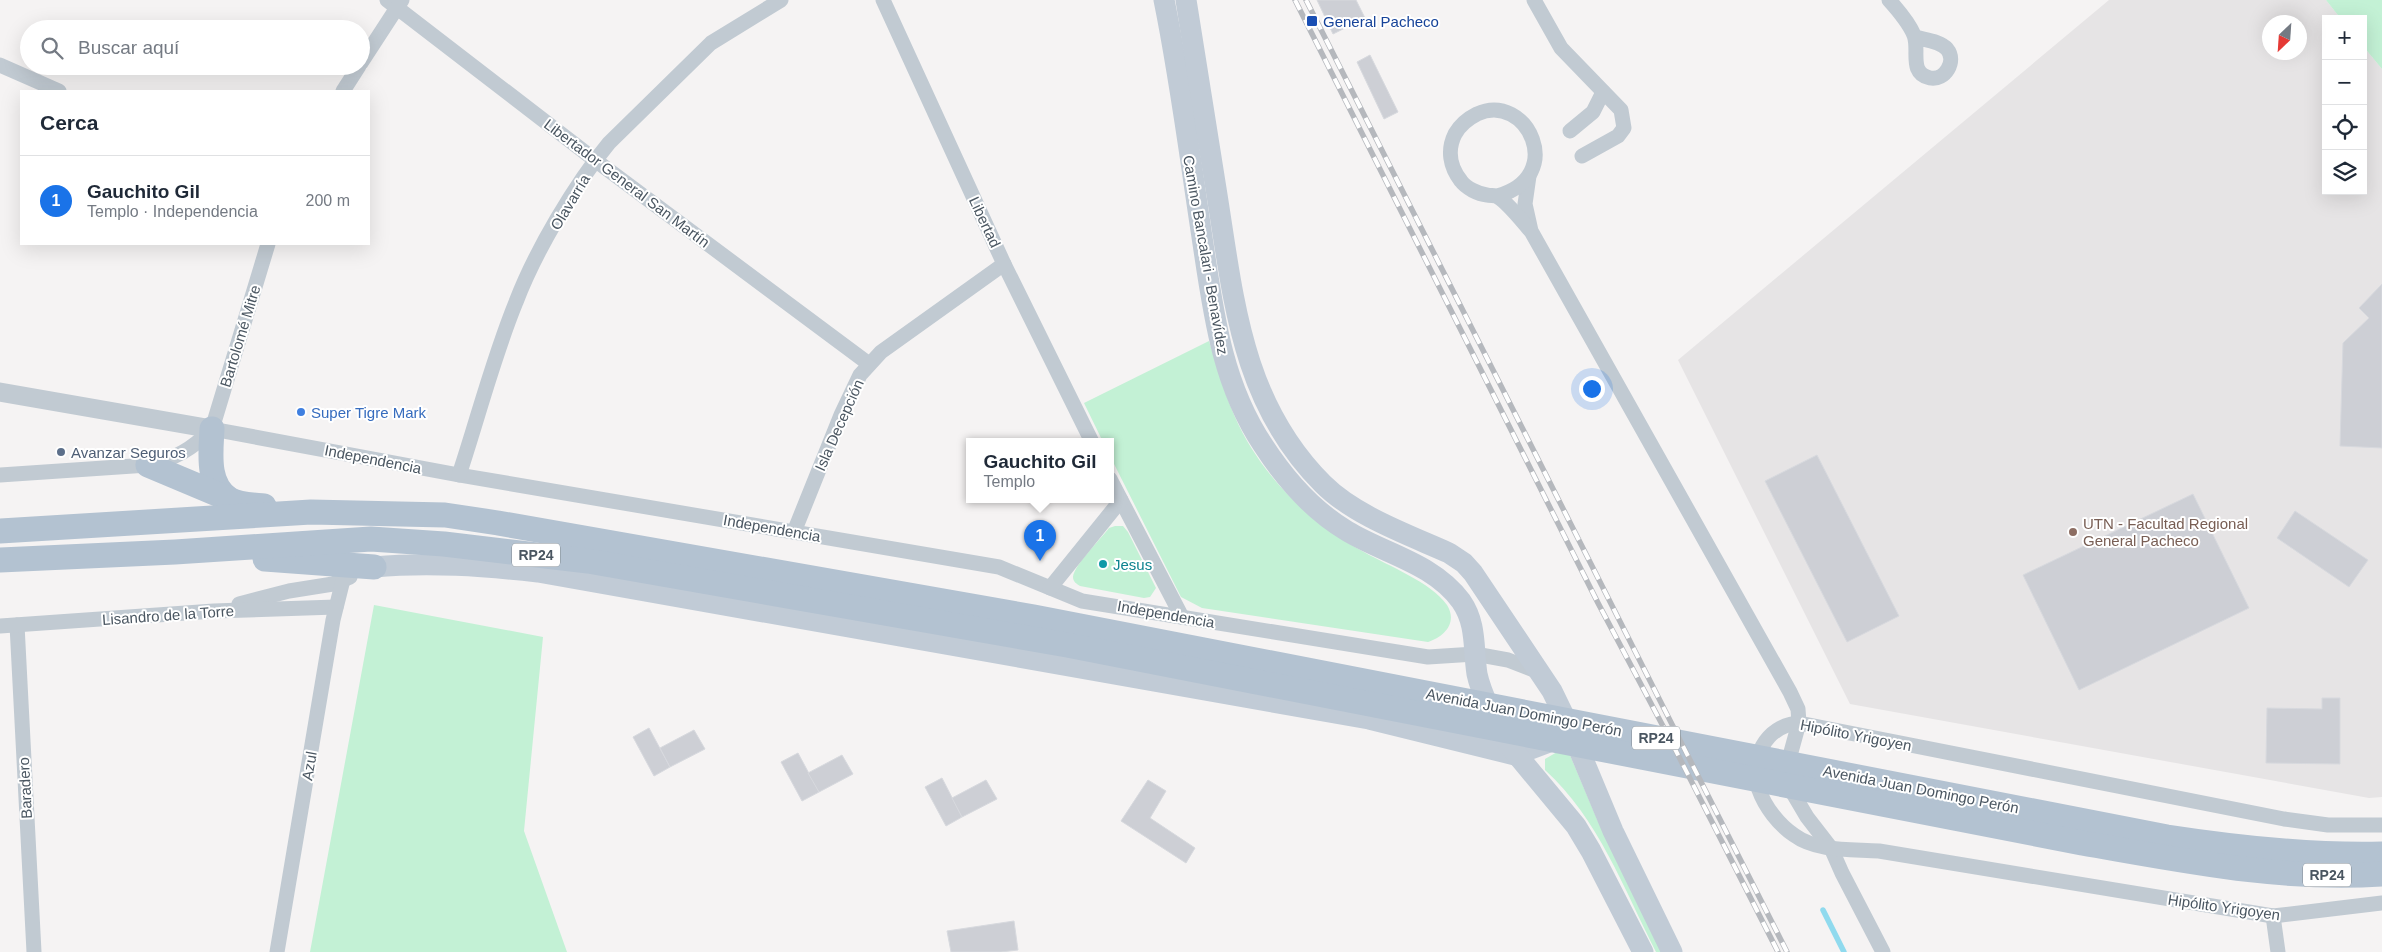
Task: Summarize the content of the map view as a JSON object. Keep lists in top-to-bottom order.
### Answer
{
  "streets": {
    "main road": ["Camino Bancalari - Benavídez", "RP24", "Avenida Juan Domingo Perón"],
    "street": [
      "Libertador General San Martín",
      "Olavarría",
      "Libertad",
      "Bartolomé Mitre",
      "Isla Decepción",
      "Independencia",
      "Lisandro de la Torre",
      "Hipólito Yrigoyen",
      "Azul",
      "Baradero"
    ]
  },
  "crossings": [
    ["Libertador General San Martín", "Olavarría"],
    ["Libertador General San Martín", "Isla Decepción"],
    ["Olavarría", "Independencia"],
    ["Libertad", "Isla Decepción"],
    ["Camino Bancalari - Benavídez", "Independencia"],
    ["Bartolomé Mitre", "Independencia"],
    ["Isla Decepción", "Independencia"],
    ["RP24", "Avenida Juan Domingo Perón"],
    ["Lisandro de la Torre", "Azul"],
    ["Lisandro de la Torre", "Baradero"]
  ],
  "places": {
    "transit": ["General Pacheco"],
    "other": [
      "Super Tigre Mark",
      "Avanzar Seguros",
      "UTN - Facultad Regional General Pacheco",
      "Jesus"
    ]
  },
  "north": "bottom left",
  "page": {
    "map_buttons": ["+", "−"],
    "search": "Buscar aquí",
    "heading": "Cerca",
    "list": [
      {
        "mark": "1",
        "name": "Gauchito Gil",
        "note": "Templo · Independencia",
        "value": "200 m"
      }
    ],
    "popup": ["Gauchito Gil", "Templo"],
    "pins": "1"
  }
}
